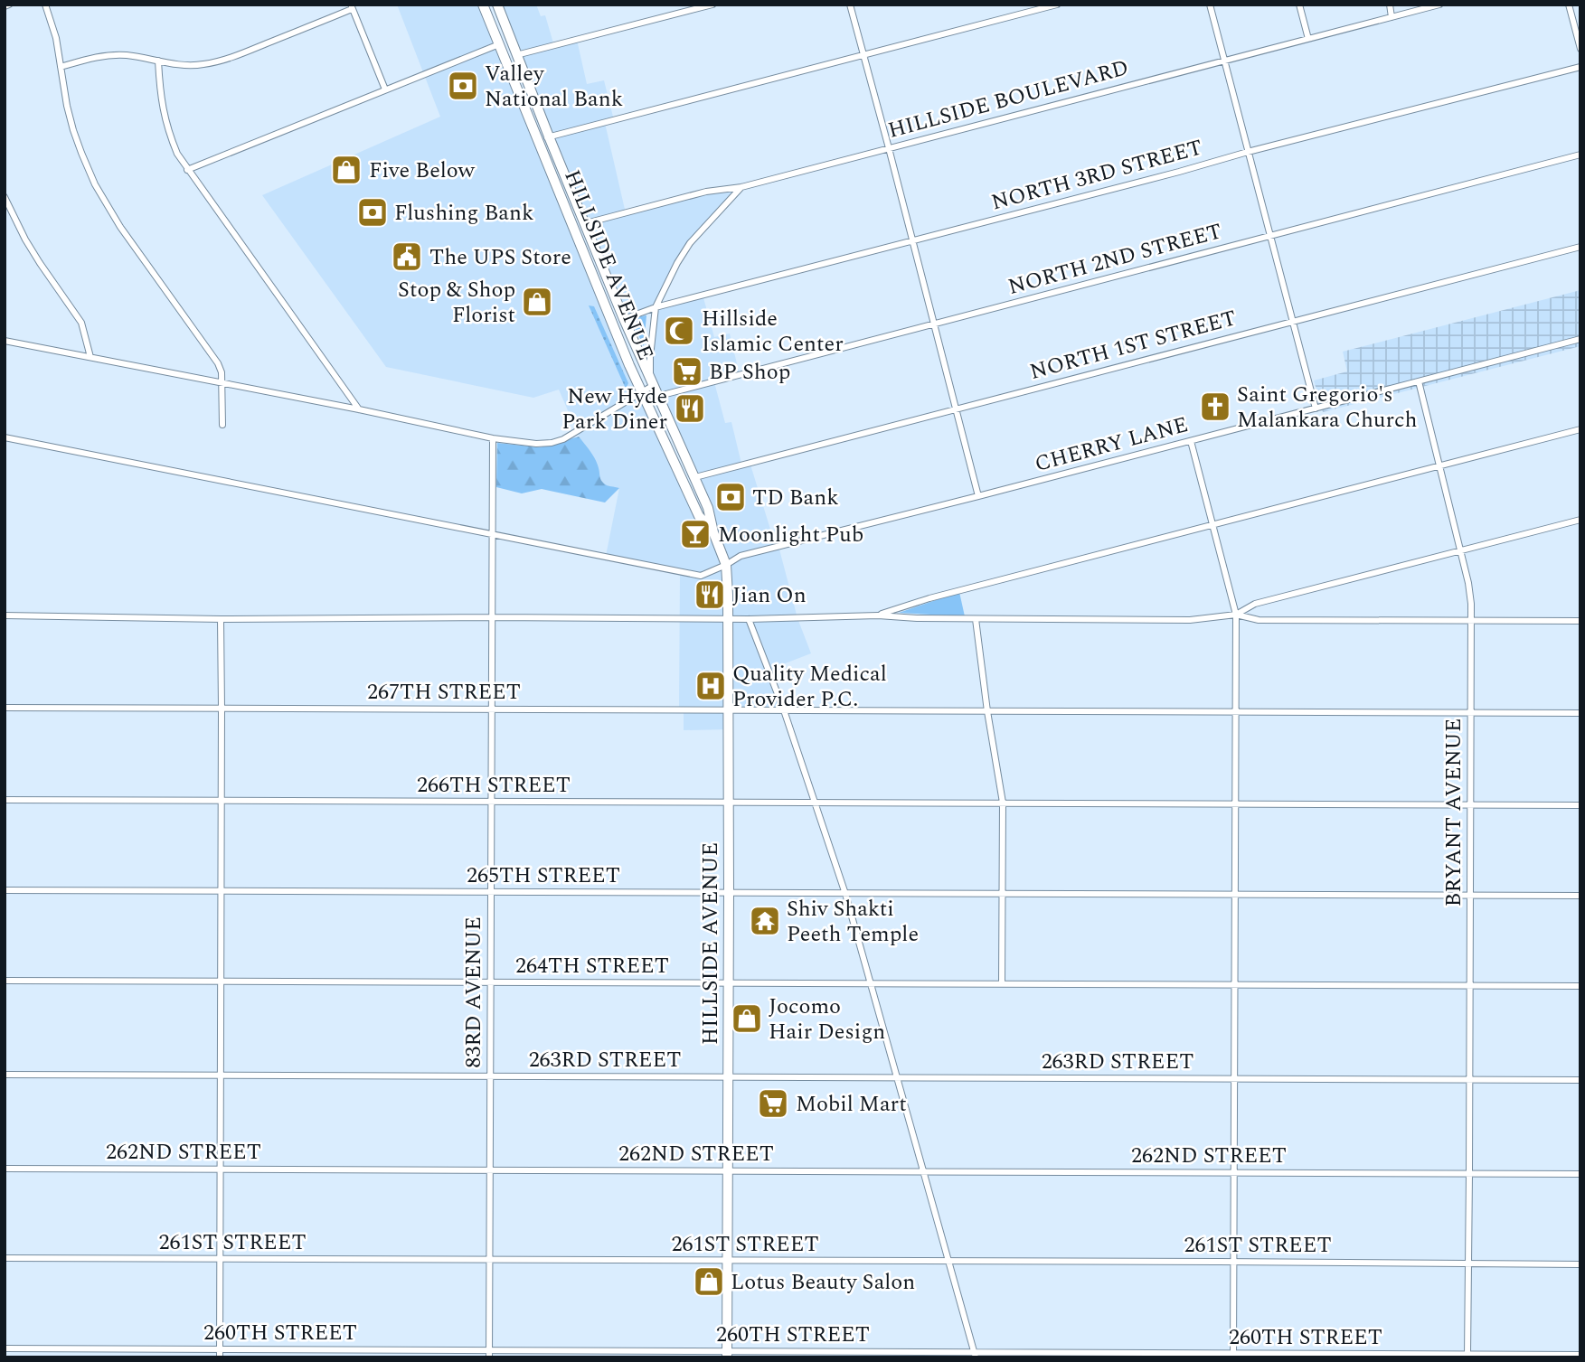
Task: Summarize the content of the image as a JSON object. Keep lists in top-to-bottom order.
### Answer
{
  "streets": {
    "main road": ["HILLSIDE AVENUE"],
    "street": [
      "HILLSIDE BOULEVARD",
      "NORTH 3RD STREET",
      "NORTH 2ND STREET",
      "NORTH 1ST STREET",
      "CHERRY LANE",
      "267TH STREET",
      "266TH STREET",
      "BRYANT AVENUE",
      "265TH STREET",
      "264TH STREET",
      "83RD AVENUE",
      "263RD STREET",
      "262ND STREET",
      "261ST STREET",
      "260TH STREET"
    ]
  },
  "crossings": [
    ["HILLSIDE BOULEVARD", "HILLSIDE AVENUE"],
    ["NORTH 3RD STREET", "HILLSIDE AVENUE"],
    ["NORTH 2ND STREET", "HILLSIDE AVENUE"],
    ["HILLSIDE AVENUE", "NORTH 1ST STREET"],
    ["HILLSIDE AVENUE", "CHERRY LANE"],
    ["HILLSIDE AVENUE", "267TH STREET"],
    ["HILLSIDE AVENUE", "266TH STREET"],
    ["HILLSIDE AVENUE", "265TH STREET"],
    ["HILLSIDE AVENUE", "264TH STREET"],
    ["HILLSIDE AVENUE", "263RD STREET"],
    ["HILLSIDE AVENUE", "262ND STREET"],
    ["HILLSIDE AVENUE", "261ST STREET"],
    ["HILLSIDE AVENUE", "260TH STREET"],
    ["CHERRY LANE", "BRYANT AVENUE"],
    ["CHERRY LANE", "83RD AVENUE"],
    ["267TH STREET", "BRYANT AVENUE"],
    ["267TH STREET", "83RD AVENUE"],
    ["266TH STREET", "BRYANT AVENUE"],
    ["266TH STREET", "83RD AVENUE"],
    ["BRYANT AVENUE", "265TH STREET"],
    ["BRYANT AVENUE", "264TH STREET"],
    ["BRYANT AVENUE", "263RD STREET"],
    ["BRYANT AVENUE", "262ND STREET"],
    ["BRYANT AVENUE", "261ST STREET"],
    ["BRYANT AVENUE", "260TH STREET"],
    ["265TH STREET", "83RD AVENUE"],
    ["264TH STREET", "83RD AVENUE"],
    ["83RD AVENUE", "263RD STREET"],
    ["83RD AVENUE", "262ND STREET"],
    ["83RD AVENUE", "261ST STREET"],
    ["83RD AVENUE", "260TH STREET"]
  ],
  "places": {
    "bank": ["Valley National Bank", "Flushing Bank", "TD Bank"],
    "shop": [
      "Five Below",
      "Stop & Shop Florist",
      "Jocomo Hair Design",
      "Lotus Beauty Salon"
    ],
    "public building": ["The UPS Store"],
    "mosque": ["Hillside Islamic Center"],
    "supermarket": ["BP Shop", "Mobil Mart"],
    "church": ["Saint Gregorio's Malankara Church"],
    "restaurant": ["New Hyde Park Diner", "Jian On"],
    "bar": ["Moonlight Pub"],
    "hospital": ["Quality Medical Provider P.C."],
    "temple": ["Shiv Shakti Peeth Temple"]
  }
}
